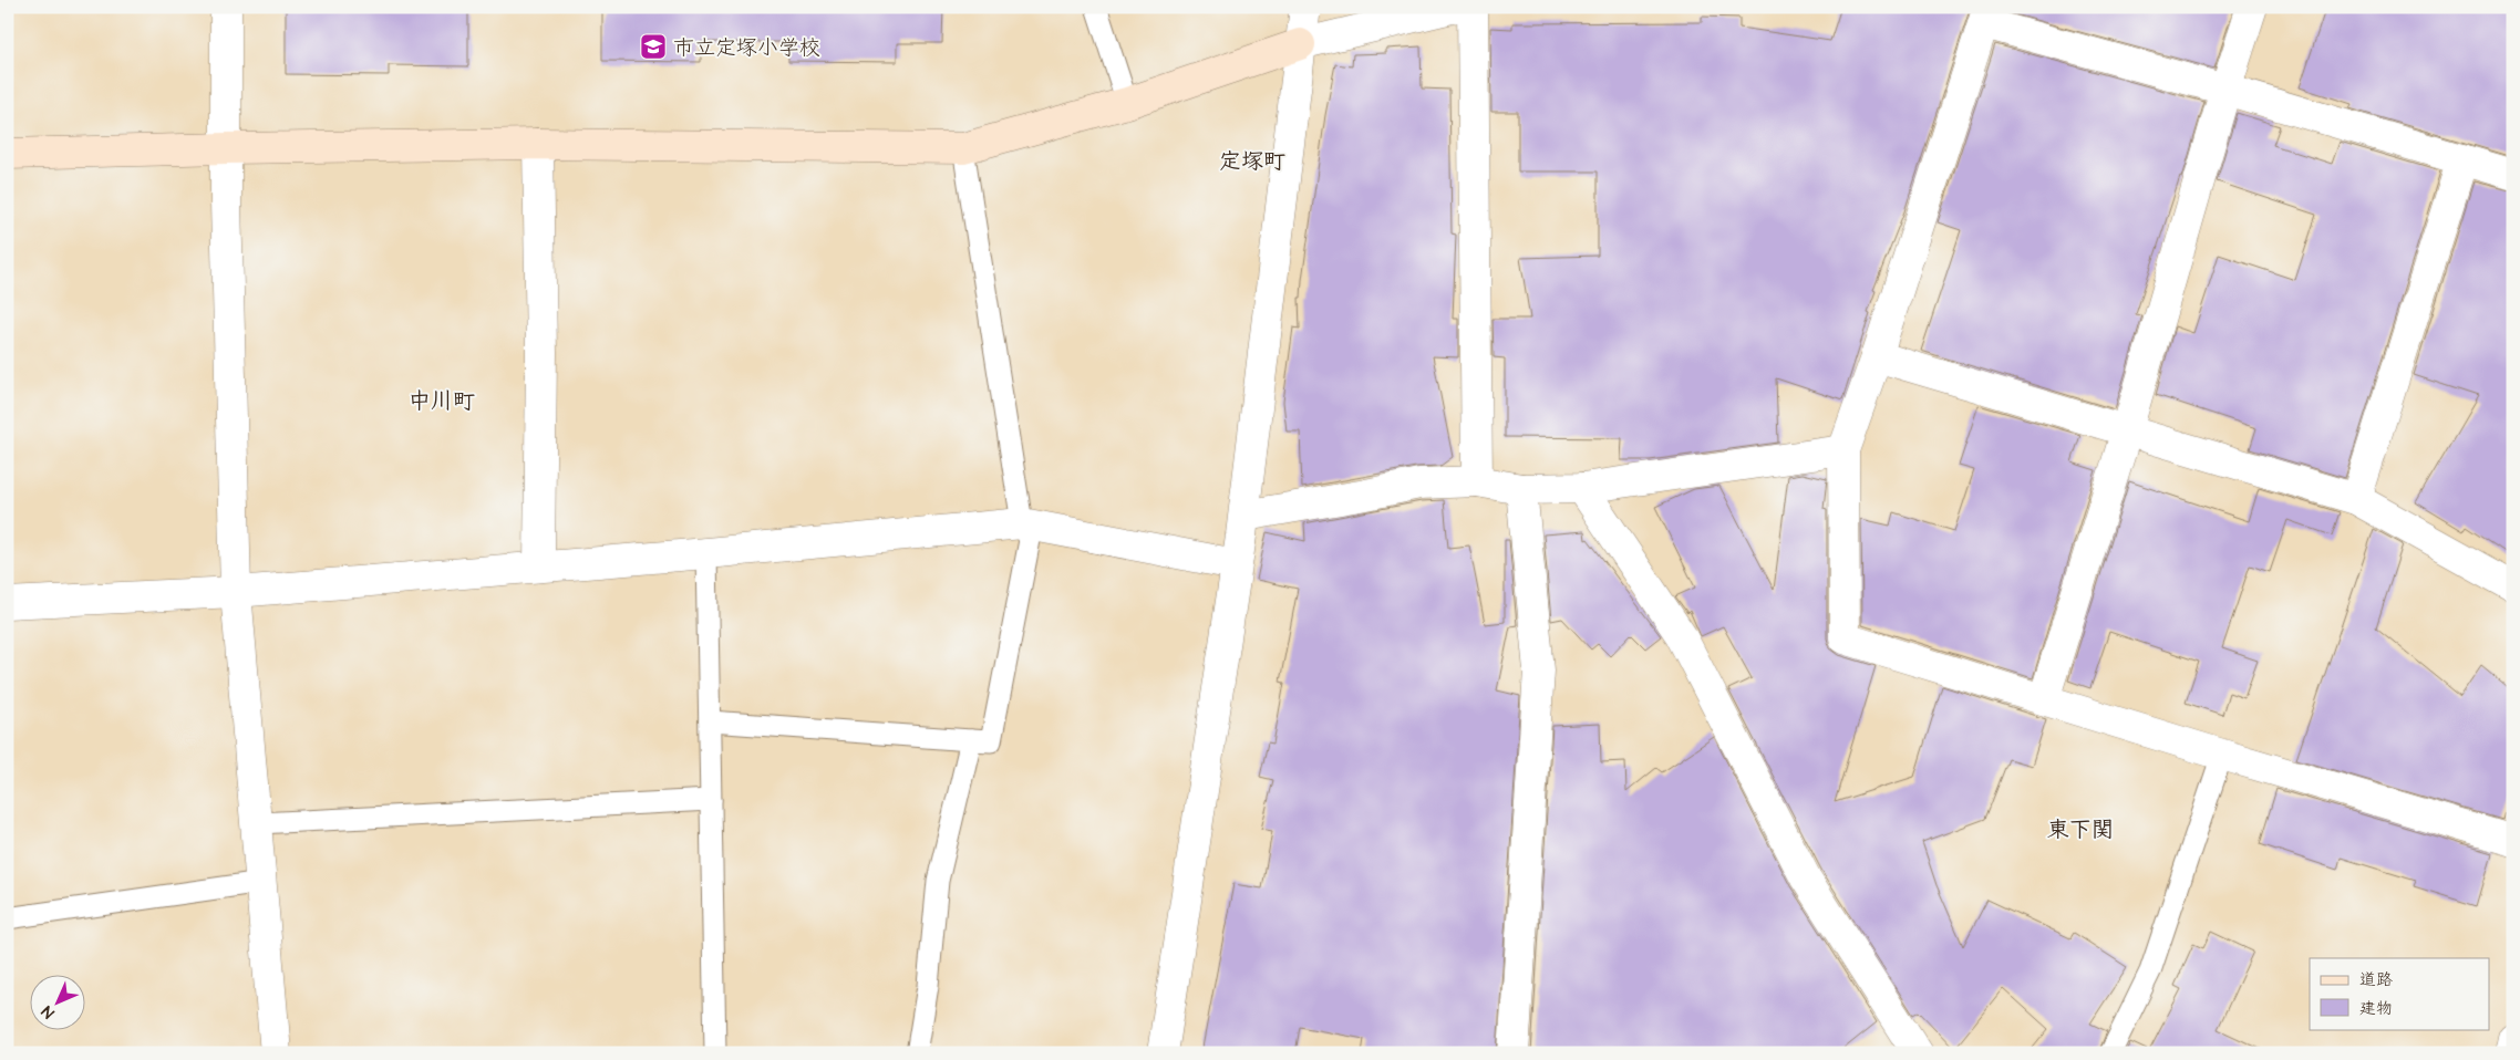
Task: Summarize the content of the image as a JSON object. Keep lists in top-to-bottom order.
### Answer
{
  "districts": ["定塚町", "中川町", "東下関"],
  "places": {
    "school or university": ["市立定塚小学校"]
  },
  "legend": ["道路", "建物"],
  "north": "bottom left"
}
